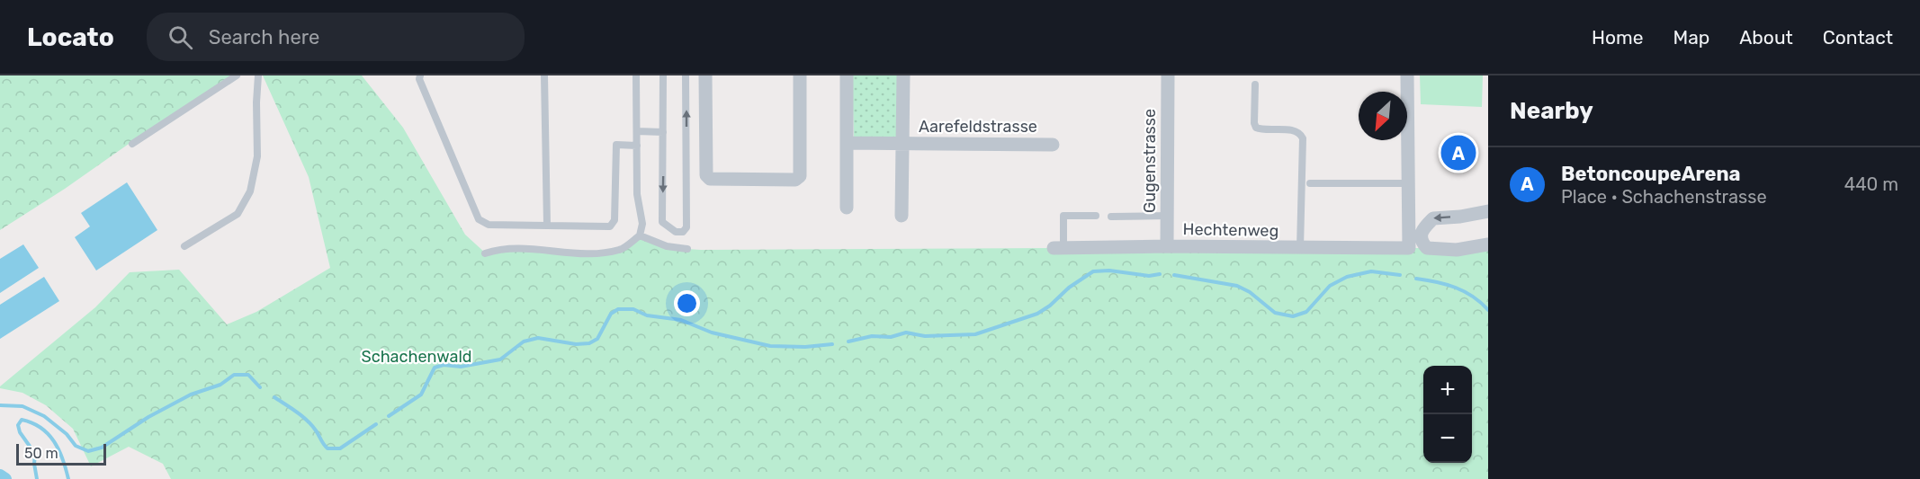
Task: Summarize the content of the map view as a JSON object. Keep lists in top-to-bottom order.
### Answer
{
  "streets": {
    "street": ["Aarefeldstrasse", "Gugenstrasse", "Hechtenweg"]
  },
  "crossings": [
    ["Gugenstrasse", "Hechtenweg"]
  ],
  "parks": ["Schachenwald"],
  "scale_bar": "50 m",
  "north": "bottom left",
  "page": {
    "header": "Locato",
    "search": "Search here",
    "nav": [
      "Home",
      "Map",
      "About",
      "Contact"
    ],
    "heading": "Nearby",
    "pins": "A",
    "list": [
      {
        "mark": "A",
        "name": "BetoncoupeArena",
        "note": "Place · Schachenstrasse",
        "value": "440 m"
      }
    ],
    "map_buttons": ["+", "−"],
    "scale": "50 m"
  }
}
